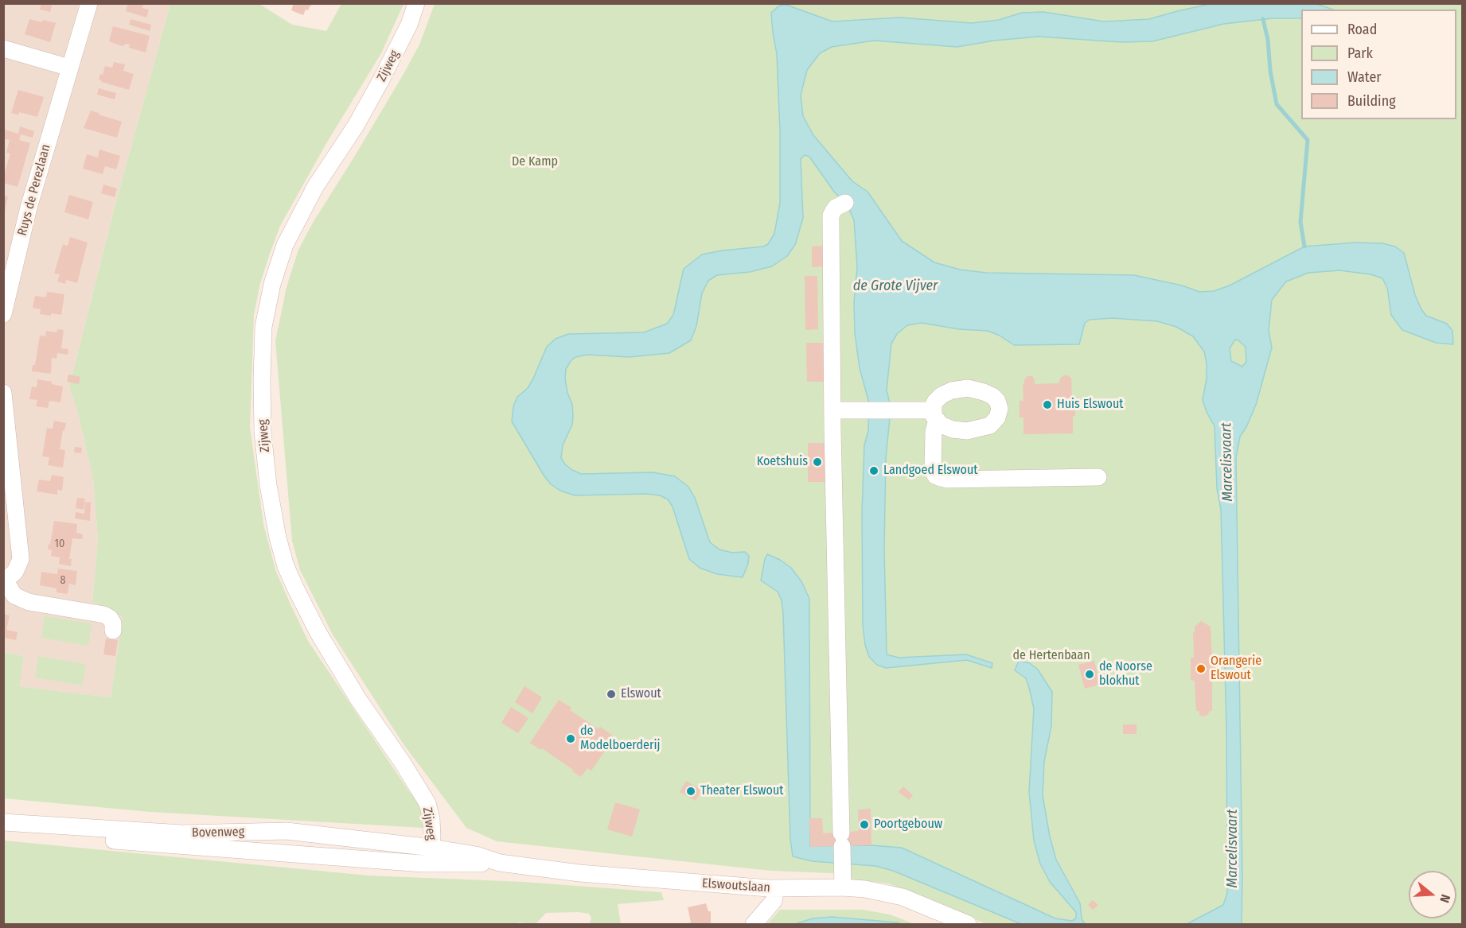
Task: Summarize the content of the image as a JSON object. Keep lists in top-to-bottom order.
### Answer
{
  "streets": {
    "street": [
      "Zijweg",
      "Ruys de Perezlaan",
      "Bovenweg",
      "Elswoutslaan"
    ]
  },
  "crossings": [
    ["Zijweg", "Bovenweg"],
    ["Zijweg", "Elswoutslaan"],
    ["Bovenweg", "Elswoutslaan"]
  ],
  "water": ["de Grote Vijver", "Marcelisvaart"],
  "parks": ["De Kamp", "de Hertenbaan"],
  "places": [
    "Huis Elswout",
    "Koetshuis",
    "Landgoed Elswout",
    "Orangerie Elswout",
    "de Noorse blokhut",
    "Elswout",
    "de Modelboerderij",
    "Theater Elswout",
    "Poortgebouw"
  ],
  "house_numbers": ["10", "8"],
  "legend": [
    "Road",
    "Park",
    "Water",
    "Building"
  ],
  "north": "right"
}
